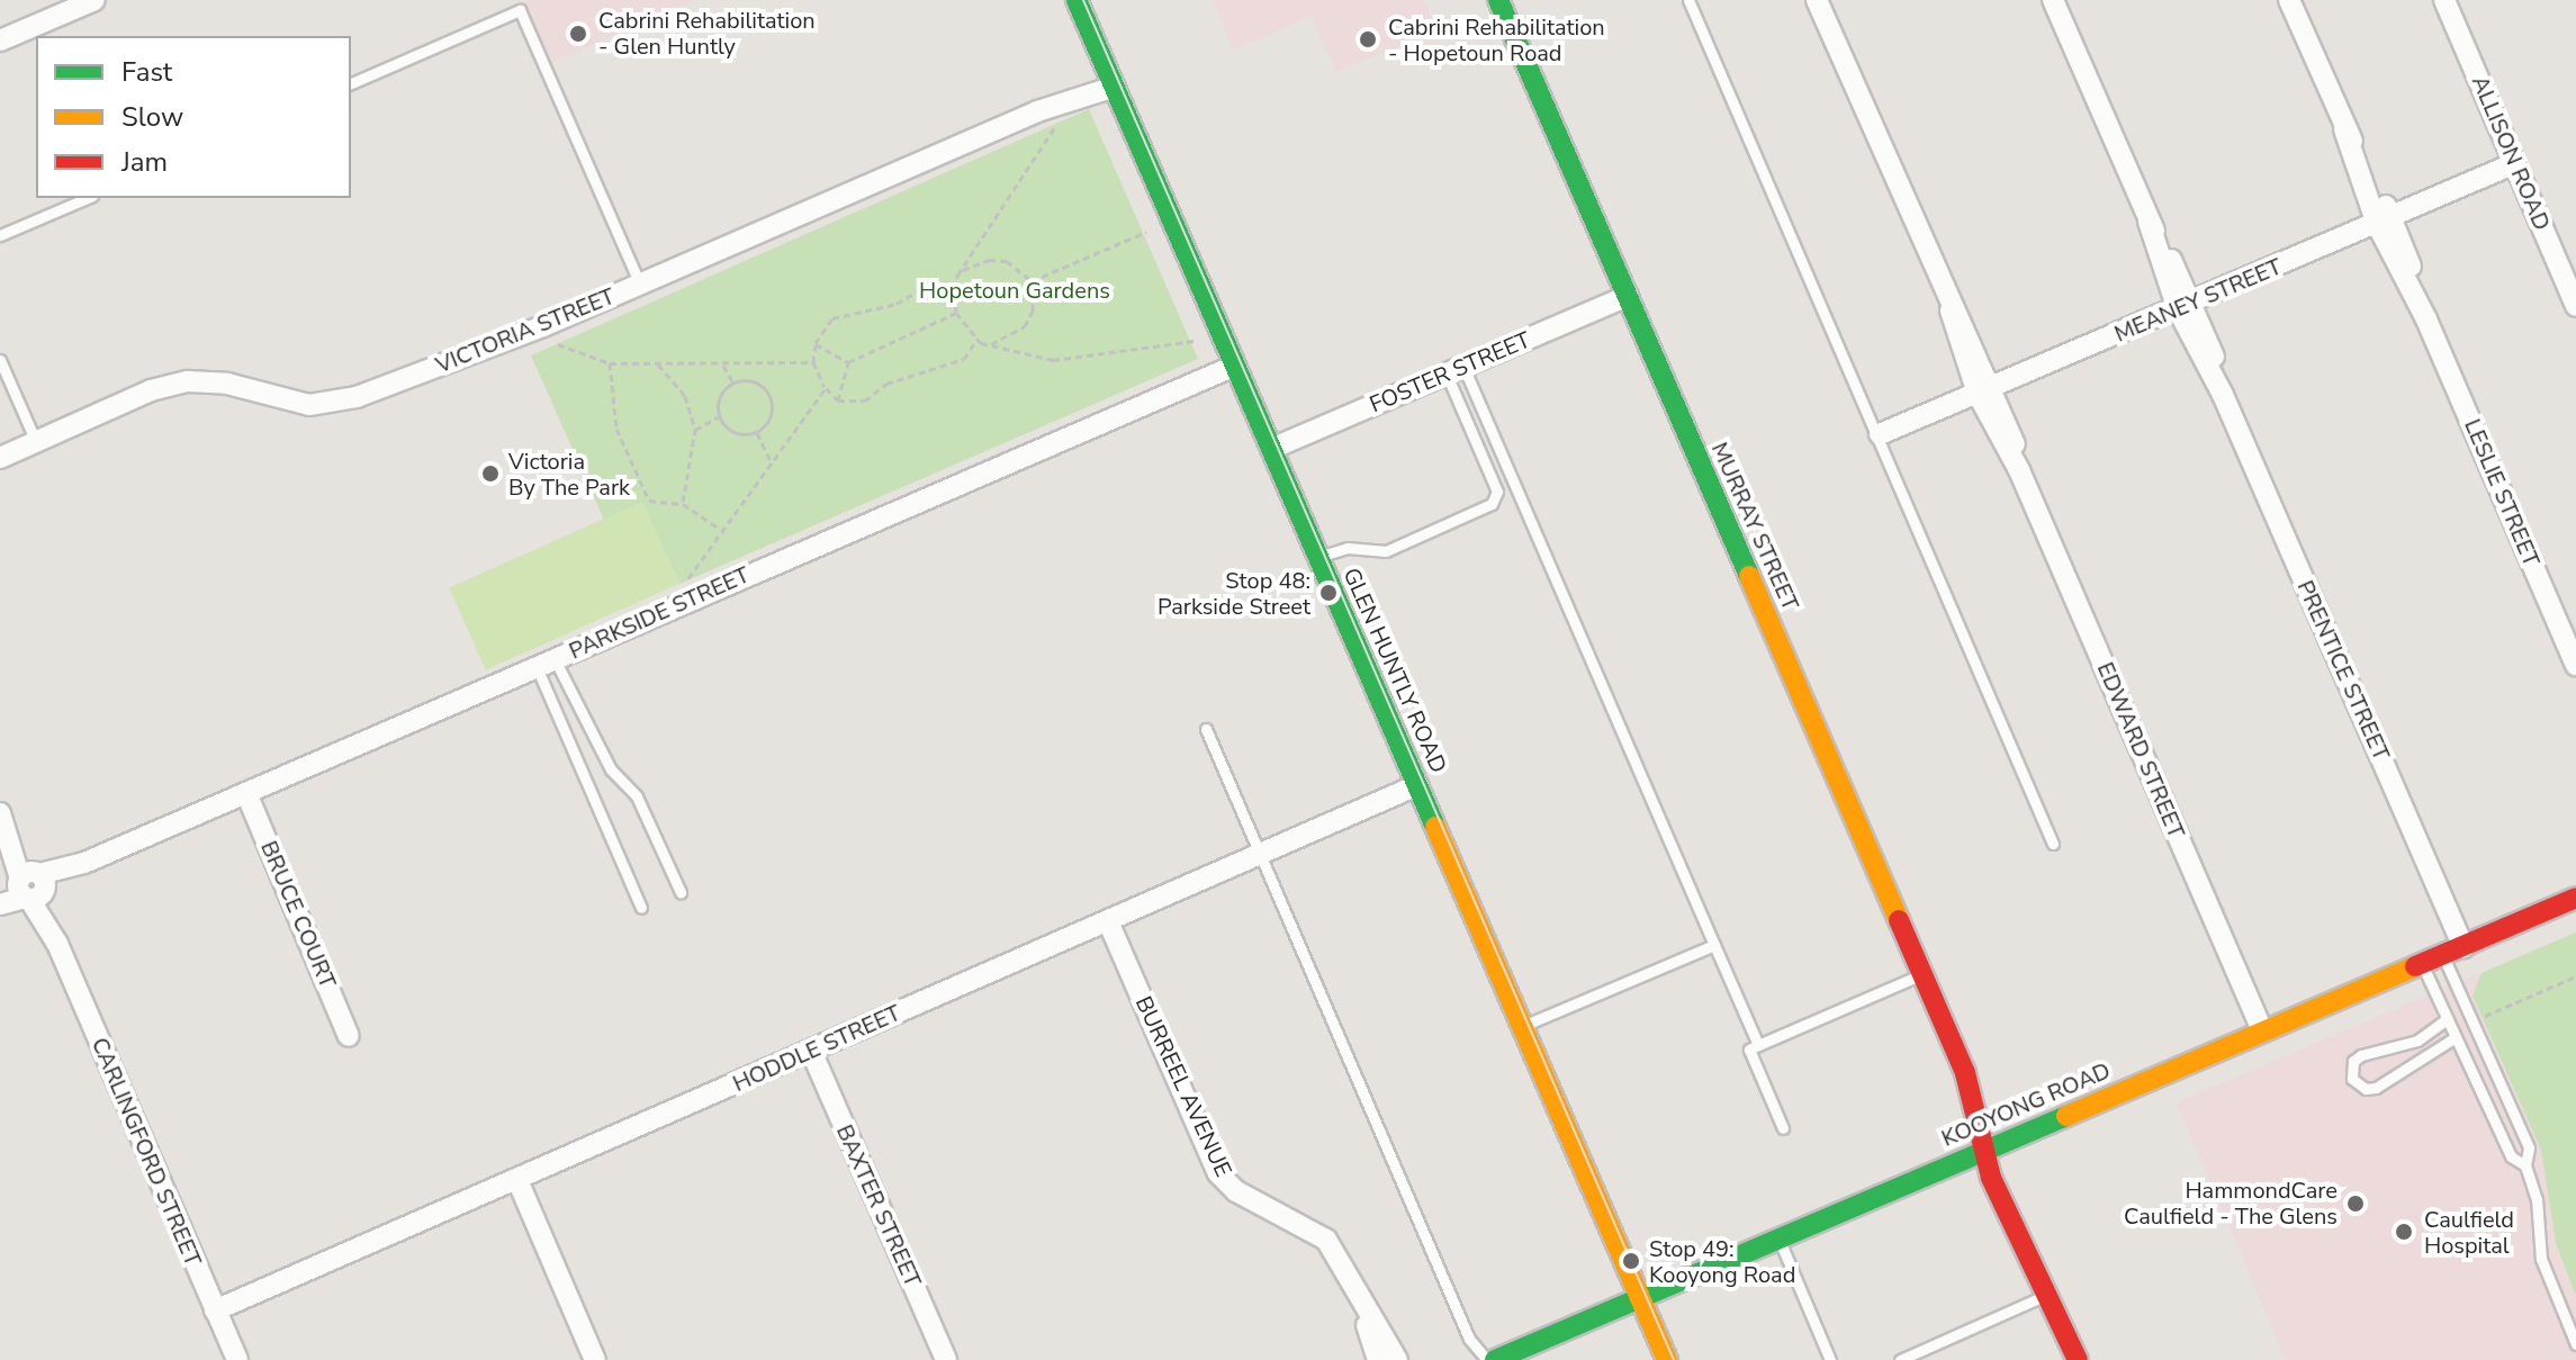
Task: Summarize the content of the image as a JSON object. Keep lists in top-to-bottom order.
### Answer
{
  "streets": {
    "street": [
      "ALLISON ROAD",
      "MEANEY STREET",
      "VICTORIA STREET",
      "FOSTER STREET",
      "LESLIE STREET",
      "MURRAY STREET",
      "PARKSIDE STREET",
      "GLEN HUNTLY ROAD",
      "PRENTICE STREET",
      "EDWARD STREET",
      "BRUCE COURT",
      "HODDLE STREET",
      "BURREEL AVENUE",
      "KOOYONG ROAD",
      "CARLINGFORD STREET",
      "BAXTER STREET"
    ]
  },
  "crossings": [
    ["ALLISON ROAD", "MEANEY STREET"],
    ["MEANEY STREET", "LESLIE STREET"],
    ["MEANEY STREET", "PRENTICE STREET"],
    ["MEANEY STREET", "EDWARD STREET"],
    ["VICTORIA STREET", "GLEN HUNTLY ROAD"],
    ["FOSTER STREET", "MURRAY STREET"],
    ["FOSTER STREET", "GLEN HUNTLY ROAD"],
    ["MURRAY STREET", "KOOYONG ROAD"],
    ["PARKSIDE STREET", "GLEN HUNTLY ROAD"],
    ["PARKSIDE STREET", "BRUCE COURT"],
    ["PARKSIDE STREET", "CARLINGFORD STREET"],
    ["GLEN HUNTLY ROAD", "HODDLE STREET"],
    ["GLEN HUNTLY ROAD", "KOOYONG ROAD"],
    ["PRENTICE STREET", "KOOYONG ROAD"],
    ["EDWARD STREET", "KOOYONG ROAD"],
    ["HODDLE STREET", "BURREEL AVENUE"],
    ["HODDLE STREET", "CARLINGFORD STREET"],
    ["HODDLE STREET", "BAXTER STREET"]
  ],
  "parks": ["Hopetoun Gardens"],
  "places": [
    "Cabrini Rehabilitation - Glen Huntly",
    "Cabrini Rehabilitation - Hopetoun Road",
    "Victoria By The Park",
    "Stop 48: Parkside Street",
    "HammondCare Caulfield - The Glens",
    "Caulfield Hospital",
    "Stop 49: Kooyong Road"
  ],
  "legend": ["Fast", "Slow", "Jam"]
}
